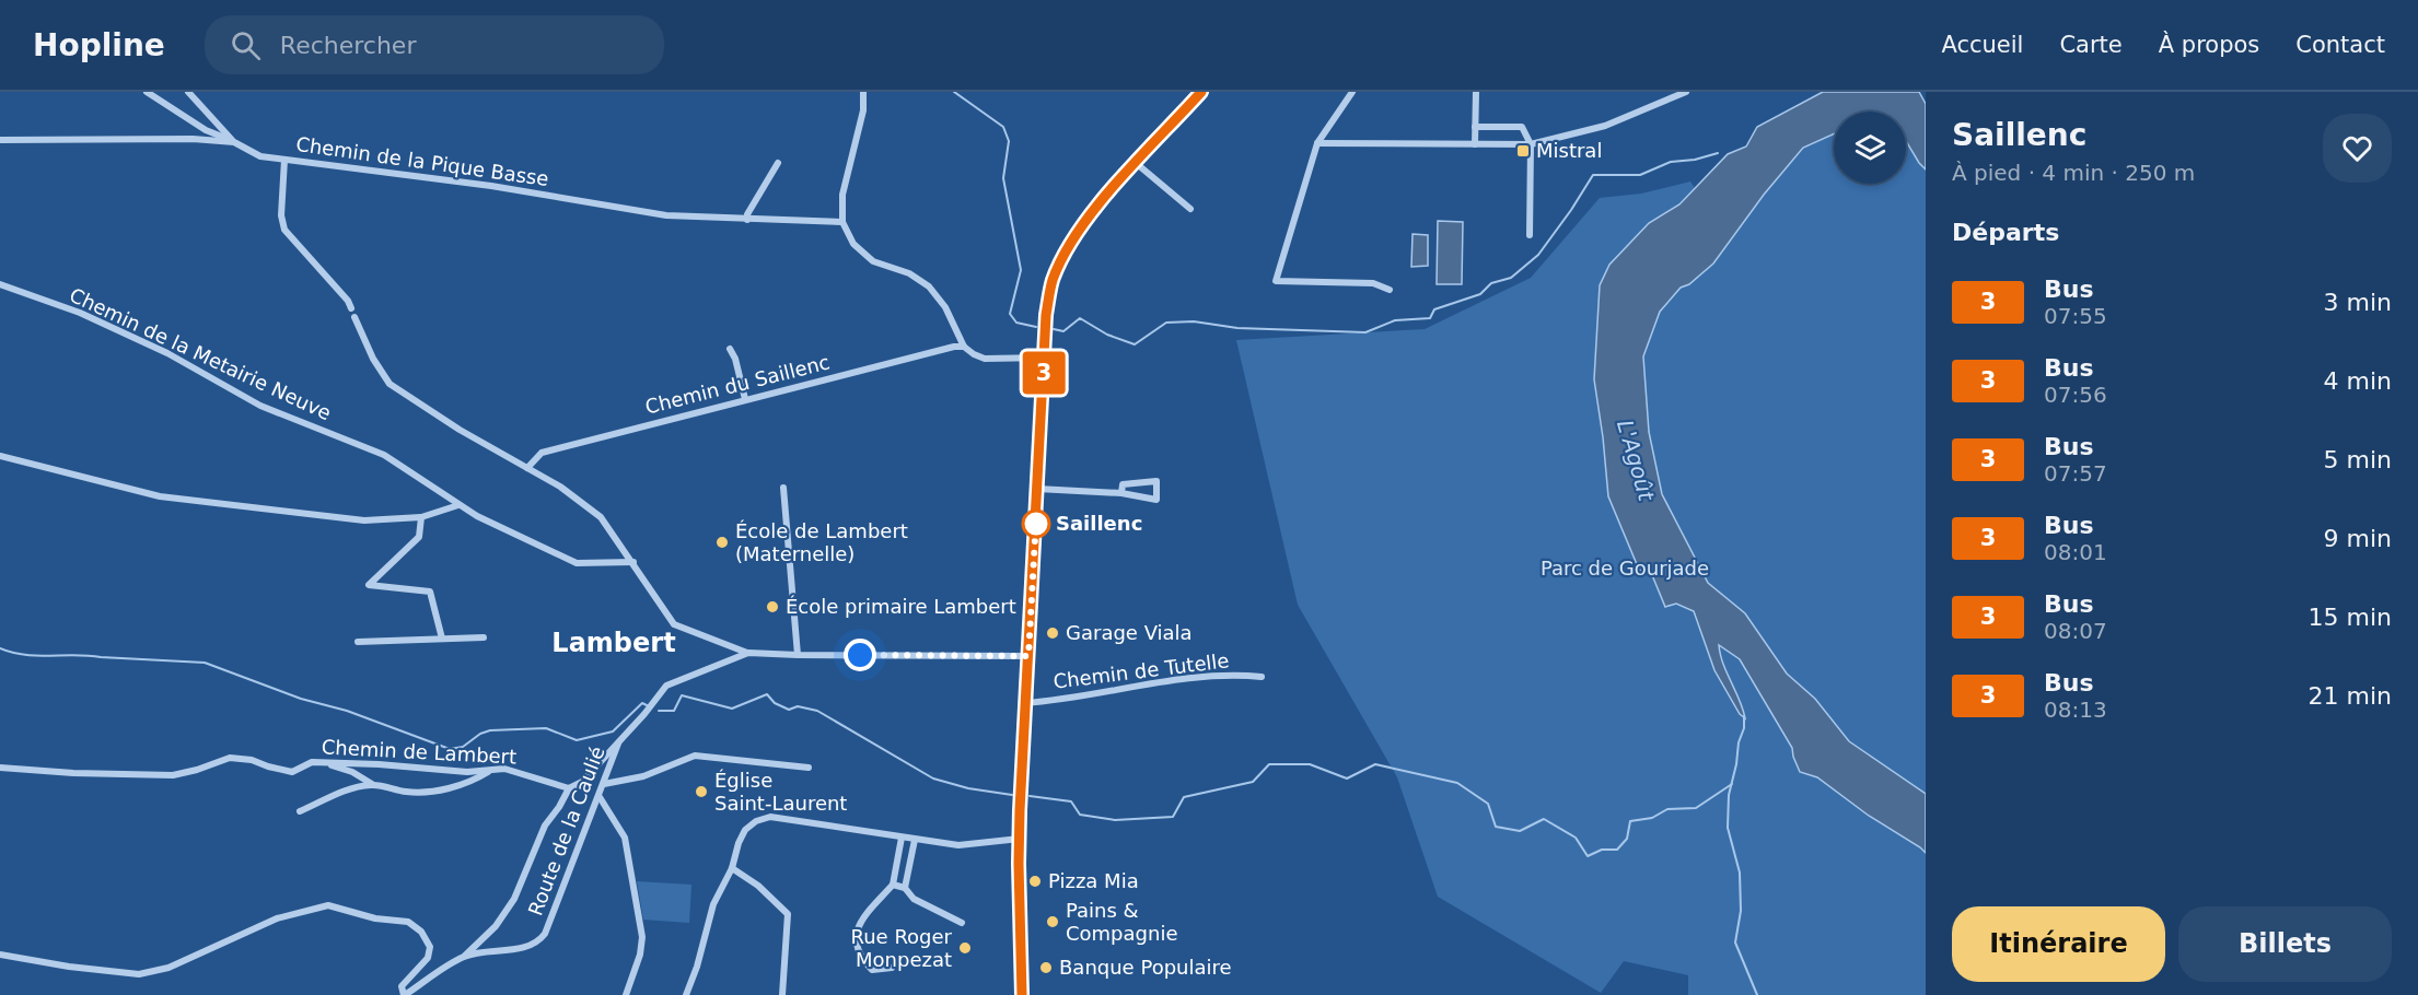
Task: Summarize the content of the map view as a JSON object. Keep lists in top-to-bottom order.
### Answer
{
  "streets": {
    "street": [
      "Chemin de la Pique Basse",
      "Chemin de la Metairie Neuve",
      "Chemin du Saillenc",
      "Chemin de Tutelle",
      "Chemin de Lambert",
      "Route de la Caulié"
    ]
  },
  "districts": ["Lambert"],
  "water": ["L'Agoût"],
  "parks": ["Parc de Gourjade"],
  "places": {
    "transit": ["Mistral"],
    "other": [
      "Saillenc",
      "École de Lambert (Maternelle)",
      "École primaire Lambert",
      "Garage Viala",
      "Église Saint-Laurent",
      "Pizza Mia",
      "Pains & Compagnie",
      "Rue Roger Monpezat",
      "Banque Populaire"
    ]
  },
  "lines": ["bus line 3"],
  "page": {
    "header": "Hopline",
    "search": "Rechercher",
    "nav": [
      "Accueil",
      "Carte",
      "À propos",
      "Contact"
    ],
    "on_map": "3",
    "heading": [
      ["Saillenc", "À pied · 4 min · 250 m"],
      "Départs"
    ],
    "list": [
      {
        "mark": "3",
        "name": "Bus",
        "note": "07:55",
        "value": "3 min"
      },
      {
        "mark": "3",
        "name": "Bus",
        "note": "07:56",
        "value": "4 min"
      },
      {
        "mark": "3",
        "name": "Bus",
        "note": "07:57",
        "value": "5 min"
      },
      {
        "mark": "3",
        "name": "Bus",
        "note": "08:01",
        "value": "9 min"
      },
      {
        "mark": "3",
        "name": "Bus",
        "note": "08:07",
        "value": "15 min"
      },
      {
        "mark": "3",
        "name": "Bus",
        "note": "08:13",
        "value": "21 min"
      }
    ],
    "buttons": ["Itinéraire", "Billets"]
  }
}
